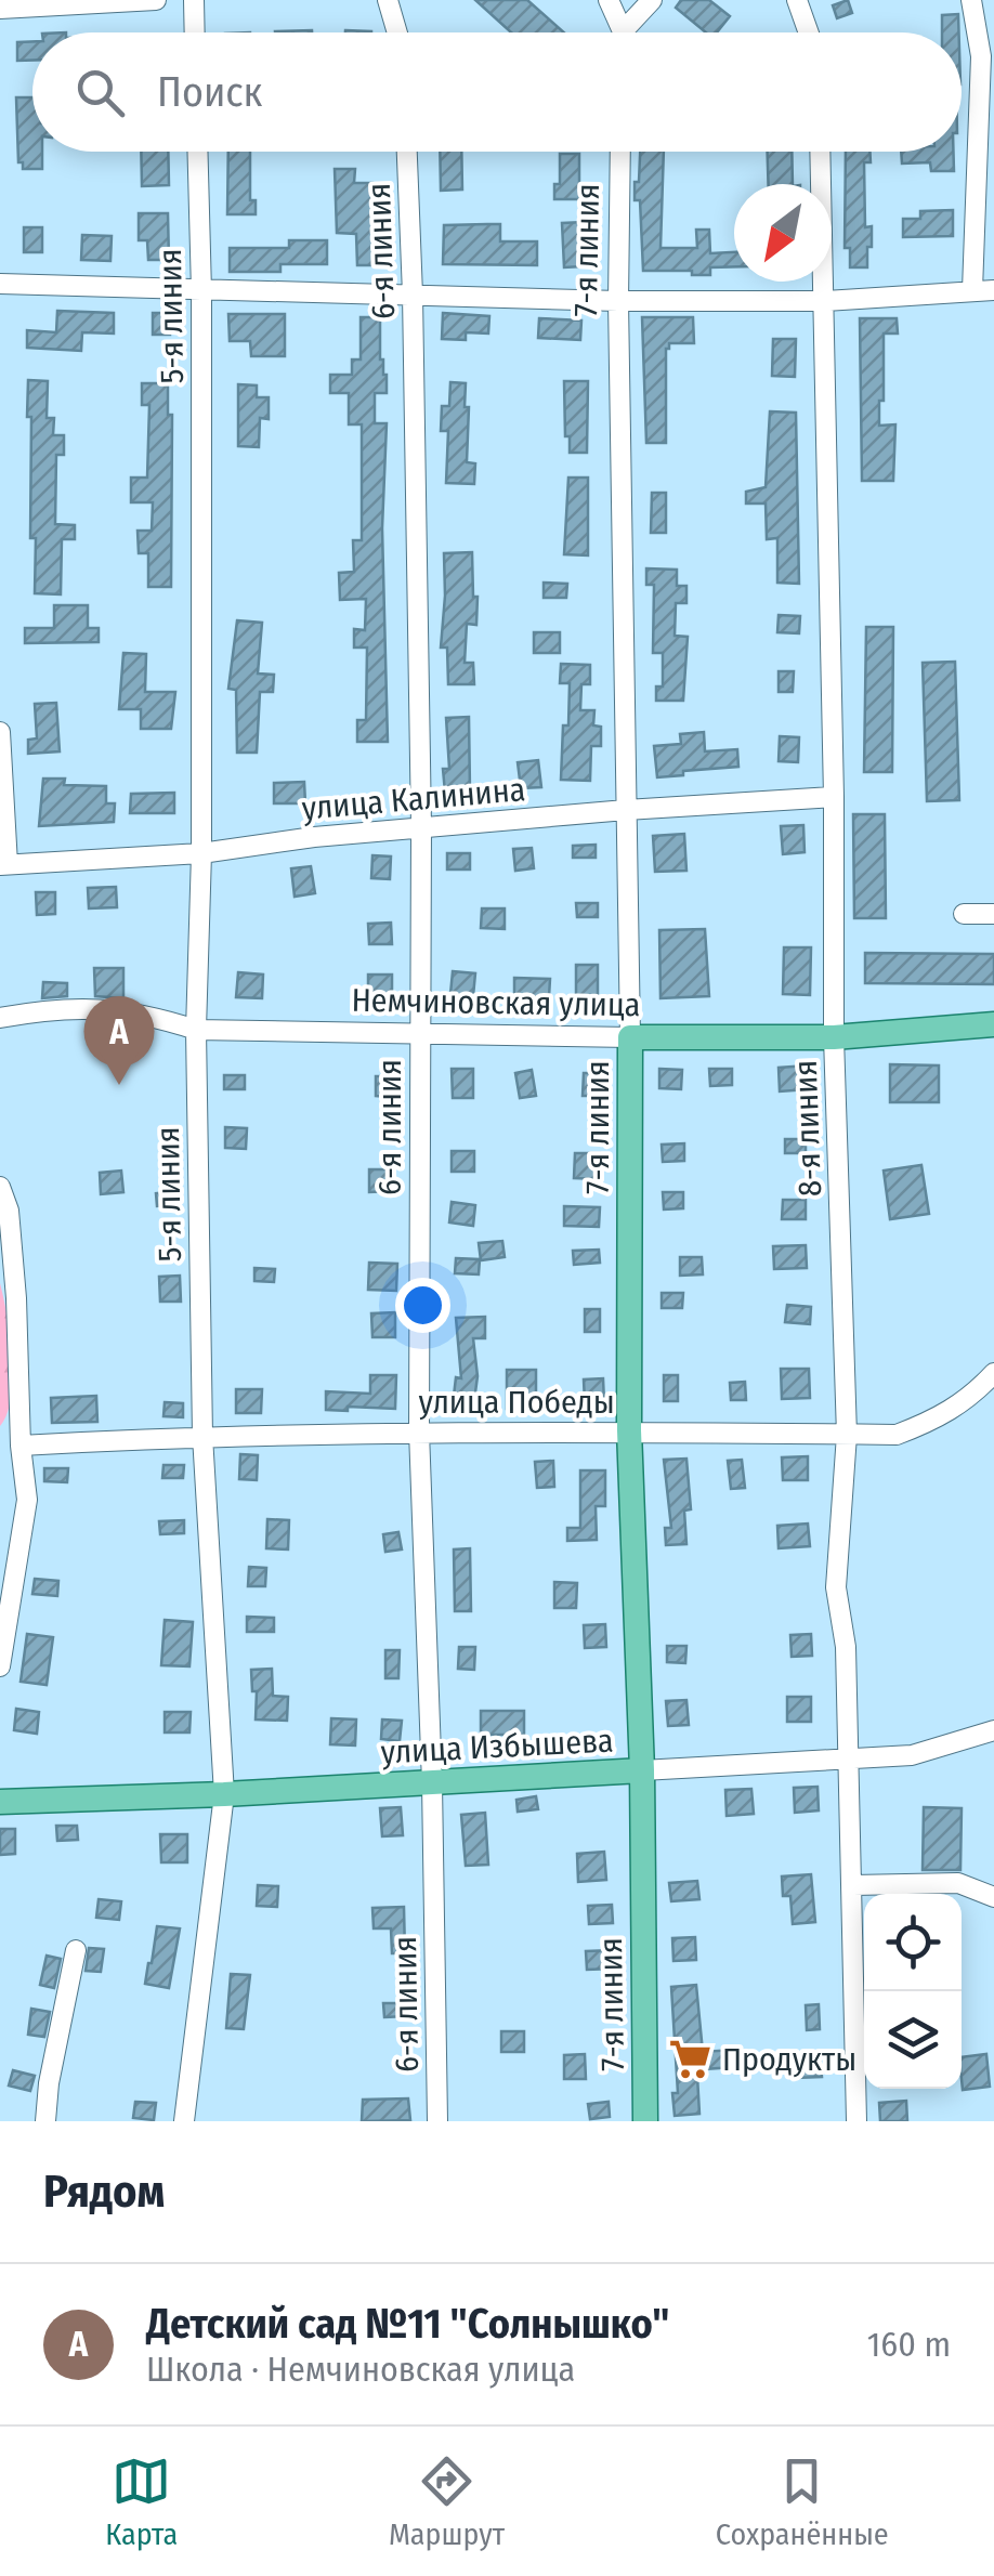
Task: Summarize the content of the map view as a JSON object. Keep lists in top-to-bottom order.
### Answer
{
  "streets": {
    "main road": ["7-я линия", "Немчиновская улица", "улица Избышева"],
    "street": [
      "6-я линия",
      "5-я линия",
      "улица Калинина",
      "8-я линия",
      "улица Победы"
    ]
  },
  "crossings": [
    ["7-я линия", "улица Калинина"],
    ["7-я линия", "Немчиновская улица"],
    ["7-я линия", "улица Победы"],
    ["7-я линия", "улица Избышева"],
    ["6-я линия", "улица Калинина"],
    ["6-я линия", "Немчиновская улица"],
    ["6-я линия", "улица Победы"],
    ["6-я линия", "улица Избышева"],
    ["5-я линия", "улица Калинина"],
    ["5-я линия", "Немчиновская улица"],
    ["5-я линия", "улица Победы"],
    ["5-я линия", "улица Избышева"],
    ["улица Калинина", "8-я линия"],
    ["Немчиновская улица", "8-я линия"],
    ["8-я линия", "улица Победы"],
    ["8-я линия", "улица Избышева"]
  ],
  "places": {
    "supermarket": ["Продукты"]
  },
  "north": "bottom left",
  "page": {
    "search": "Поиск",
    "pins": "A",
    "heading": "Рядом",
    "list": [
      {
        "mark": "A",
        "name": "Детский сад №11 \"Солнышко\"",
        "note": "Школа · Немчиновская улица",
        "value": "160 m"
      }
    ],
    "nav": ["Карта", "Маршрут", "Сохранённые"]
  }
}
